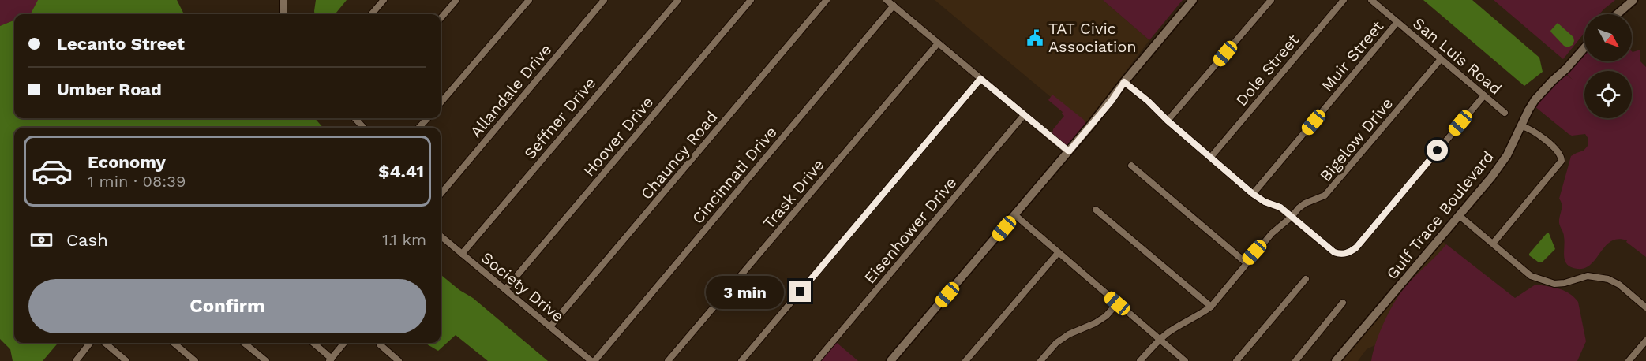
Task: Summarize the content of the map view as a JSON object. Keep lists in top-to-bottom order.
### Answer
{
  "streets": {
    "street": [
      "Muir Street",
      "San Luis Road",
      "Dole Street",
      "Allandale Drive",
      "Seffner Drive",
      "Hoover Drive",
      "Bigelow Drive",
      "Chauncy Road",
      "Cincinnati Drive",
      "Trask Drive",
      "Gulf Trace Boulevard",
      "Eisenhower Drive",
      "Society Drive"
    ]
  },
  "crossings": [
    ["Muir Street", "San Luis Road"],
    ["San Luis Road", "Bigelow Drive"],
    ["Seffner Drive", "Society Drive"],
    ["Hoover Drive", "Society Drive"],
    ["Chauncy Road", "Society Drive"],
    ["Cincinnati Drive", "Society Drive"]
  ],
  "places": {
    "public building": ["TAT Civic Association"]
  },
  "north": "bottom right",
  "page": {
    "banner": ["Lecanto Street", "Umber Road"],
    "list": [
      {
        "name": "Economy",
        "note": "1 min · 08:39",
        "value": "$4.41"
      }
    ],
    "pay": ["Cash", "1.1 km"],
    "buttons": "Confirm",
    "bubble": "3 min"
  }
}
